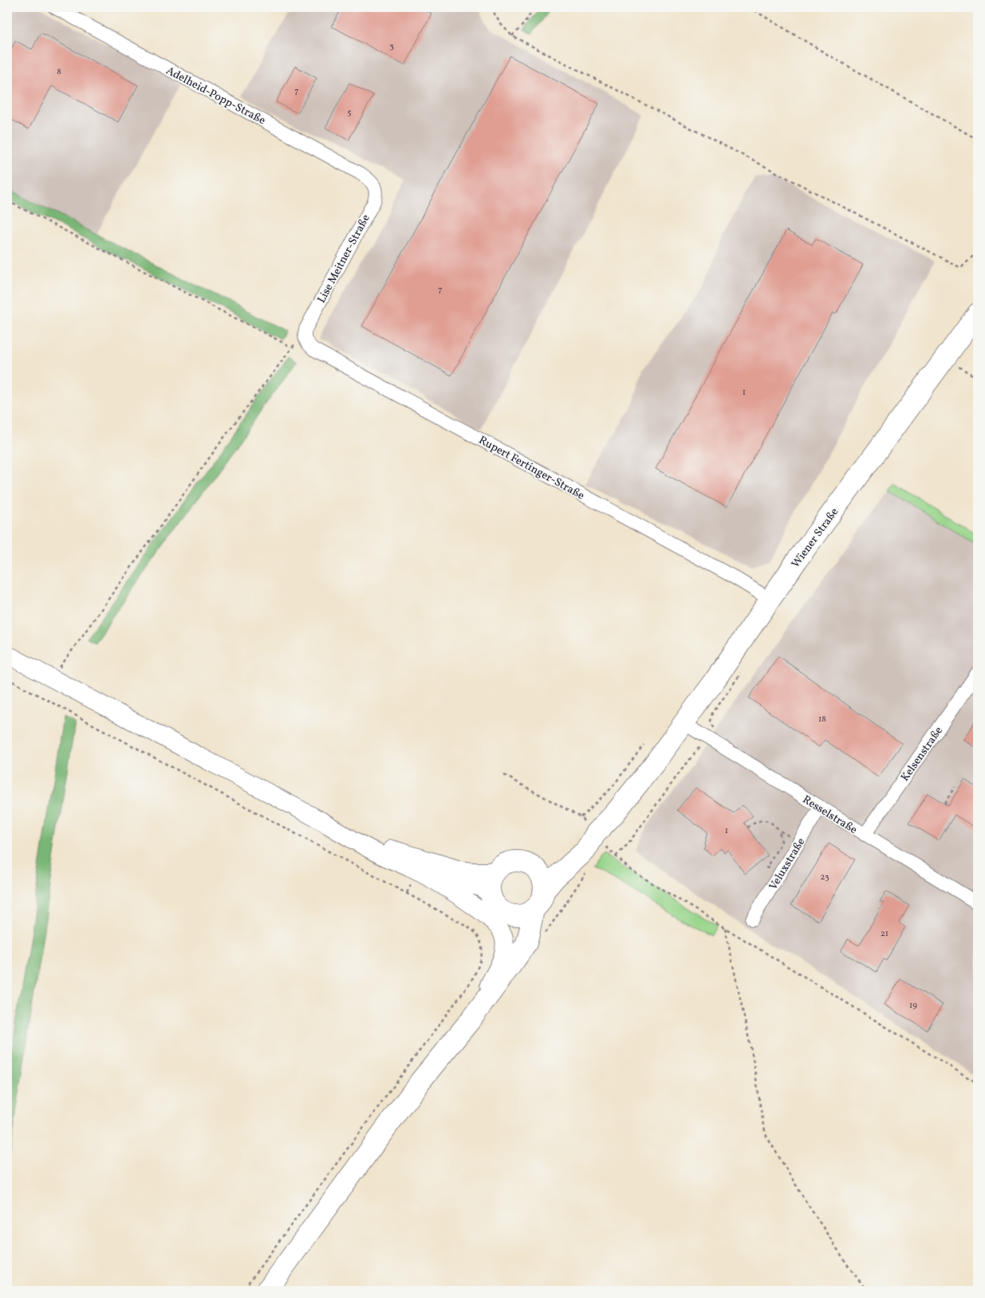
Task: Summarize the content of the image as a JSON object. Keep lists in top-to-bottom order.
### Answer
{
  "streets": {
    "main road": ["Wiener Straße"],
    "street": [
      "Adelheid-Popp-Straße",
      "Lise Meitner-Straße",
      "Rupert Fertinger-Straße",
      "Kelsenstraße",
      "Resselstraße",
      "Veluxstraße"
    ]
  },
  "crossings": [
    ["Adelheid-Popp-Straße", "Lise Meitner-Straße"],
    ["Lise Meitner-Straße", "Rupert Fertinger-Straße"],
    ["Rupert Fertinger-Straße", "Wiener Straße"],
    ["Wiener Straße", "Resselstraße"],
    ["Kelsenstraße", "Resselstraße"],
    ["Resselstraße", "Veluxstraße"]
  ],
  "house_numbers": [
    "3",
    "8",
    "7",
    "5",
    "7",
    "1",
    "18",
    "1",
    "23",
    "21",
    "19"
  ]
}
